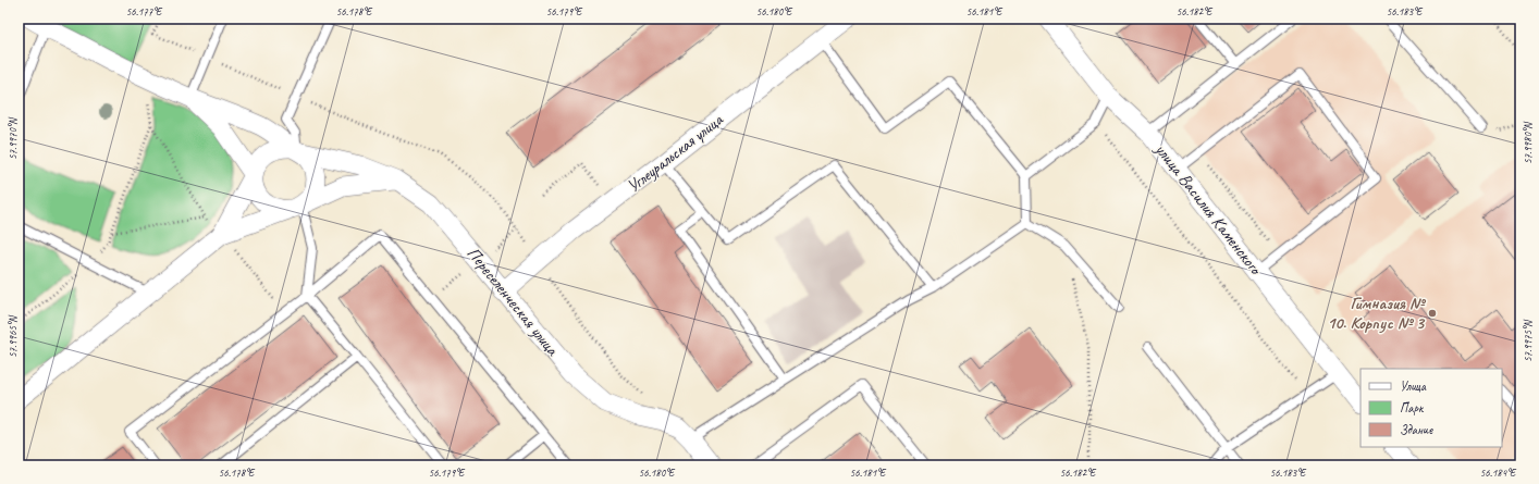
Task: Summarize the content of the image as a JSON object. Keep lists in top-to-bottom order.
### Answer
{
  "streets": {
    "street": ["Углеуральская улица", "улица Василия Каменского", "Переселенческая улица"]
  },
  "crossings": [
    ["Углеуральская улица", "Переселенческая улица"]
  ],
  "places": ["Гимназия № 10. Корпус № 3"],
  "legend": ["Улица", "Парк", "Здание"],
  "coordinates": [
    "56.177°E",
    "56.178°E",
    "56.179°E",
    "56.180°E",
    "56.181°E",
    "56.182°E",
    "56.183°E",
    "57.9970°N",
    "57.9980°N",
    "57.9965°N",
    "57.9975°N",
    "56.184°E"
  ]
}
